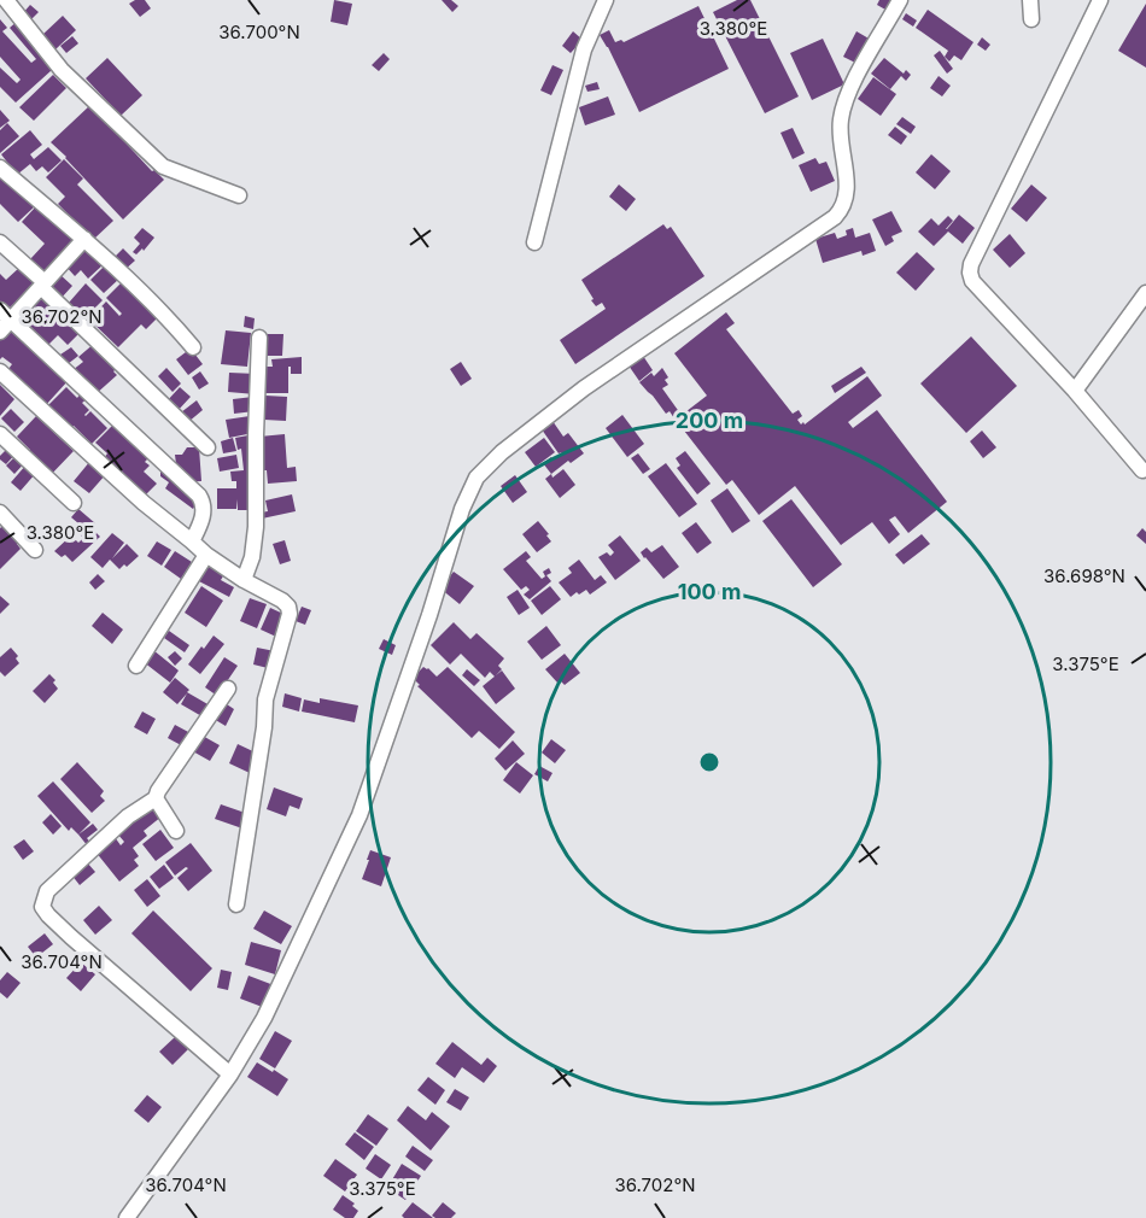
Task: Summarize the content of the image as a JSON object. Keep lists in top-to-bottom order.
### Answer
{
  "coordinates": [
    "3.380°E",
    "36.700°N",
    "36.702°N",
    "36.698°N",
    "3.375°E",
    "36.704°N"
  ],
  "rings": ["200 m", "100 m"]
}
